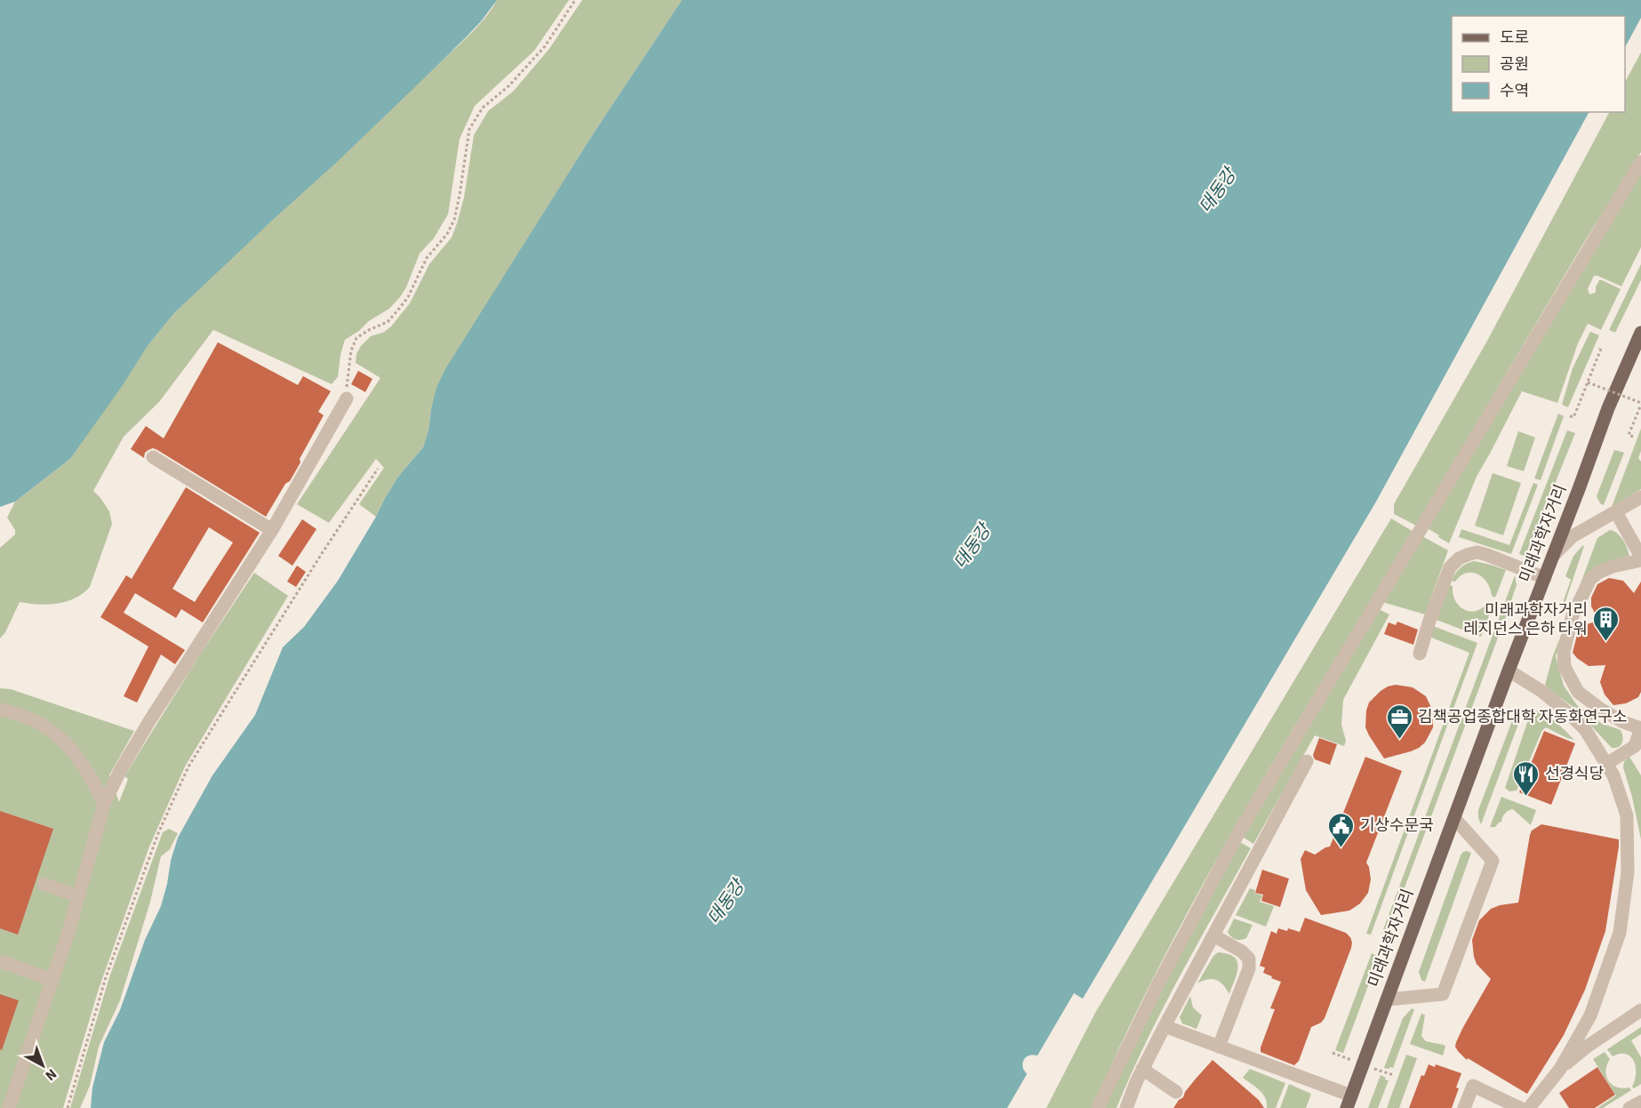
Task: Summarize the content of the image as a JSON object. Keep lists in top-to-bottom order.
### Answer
{
  "streets": {
    "main road": ["미래과학자거리"]
  },
  "water": ["대동강"],
  "places": {
    "building": ["미래과학자거리 레지던스 은하 타워"],
    "office": ["김책공업종합대학 자동화연구소"],
    "restaurant": ["선경식당"],
    "public building": ["기상수문국"]
  },
  "legend": ["도로", "공원", "수역"],
  "north": "bottom right"
}
